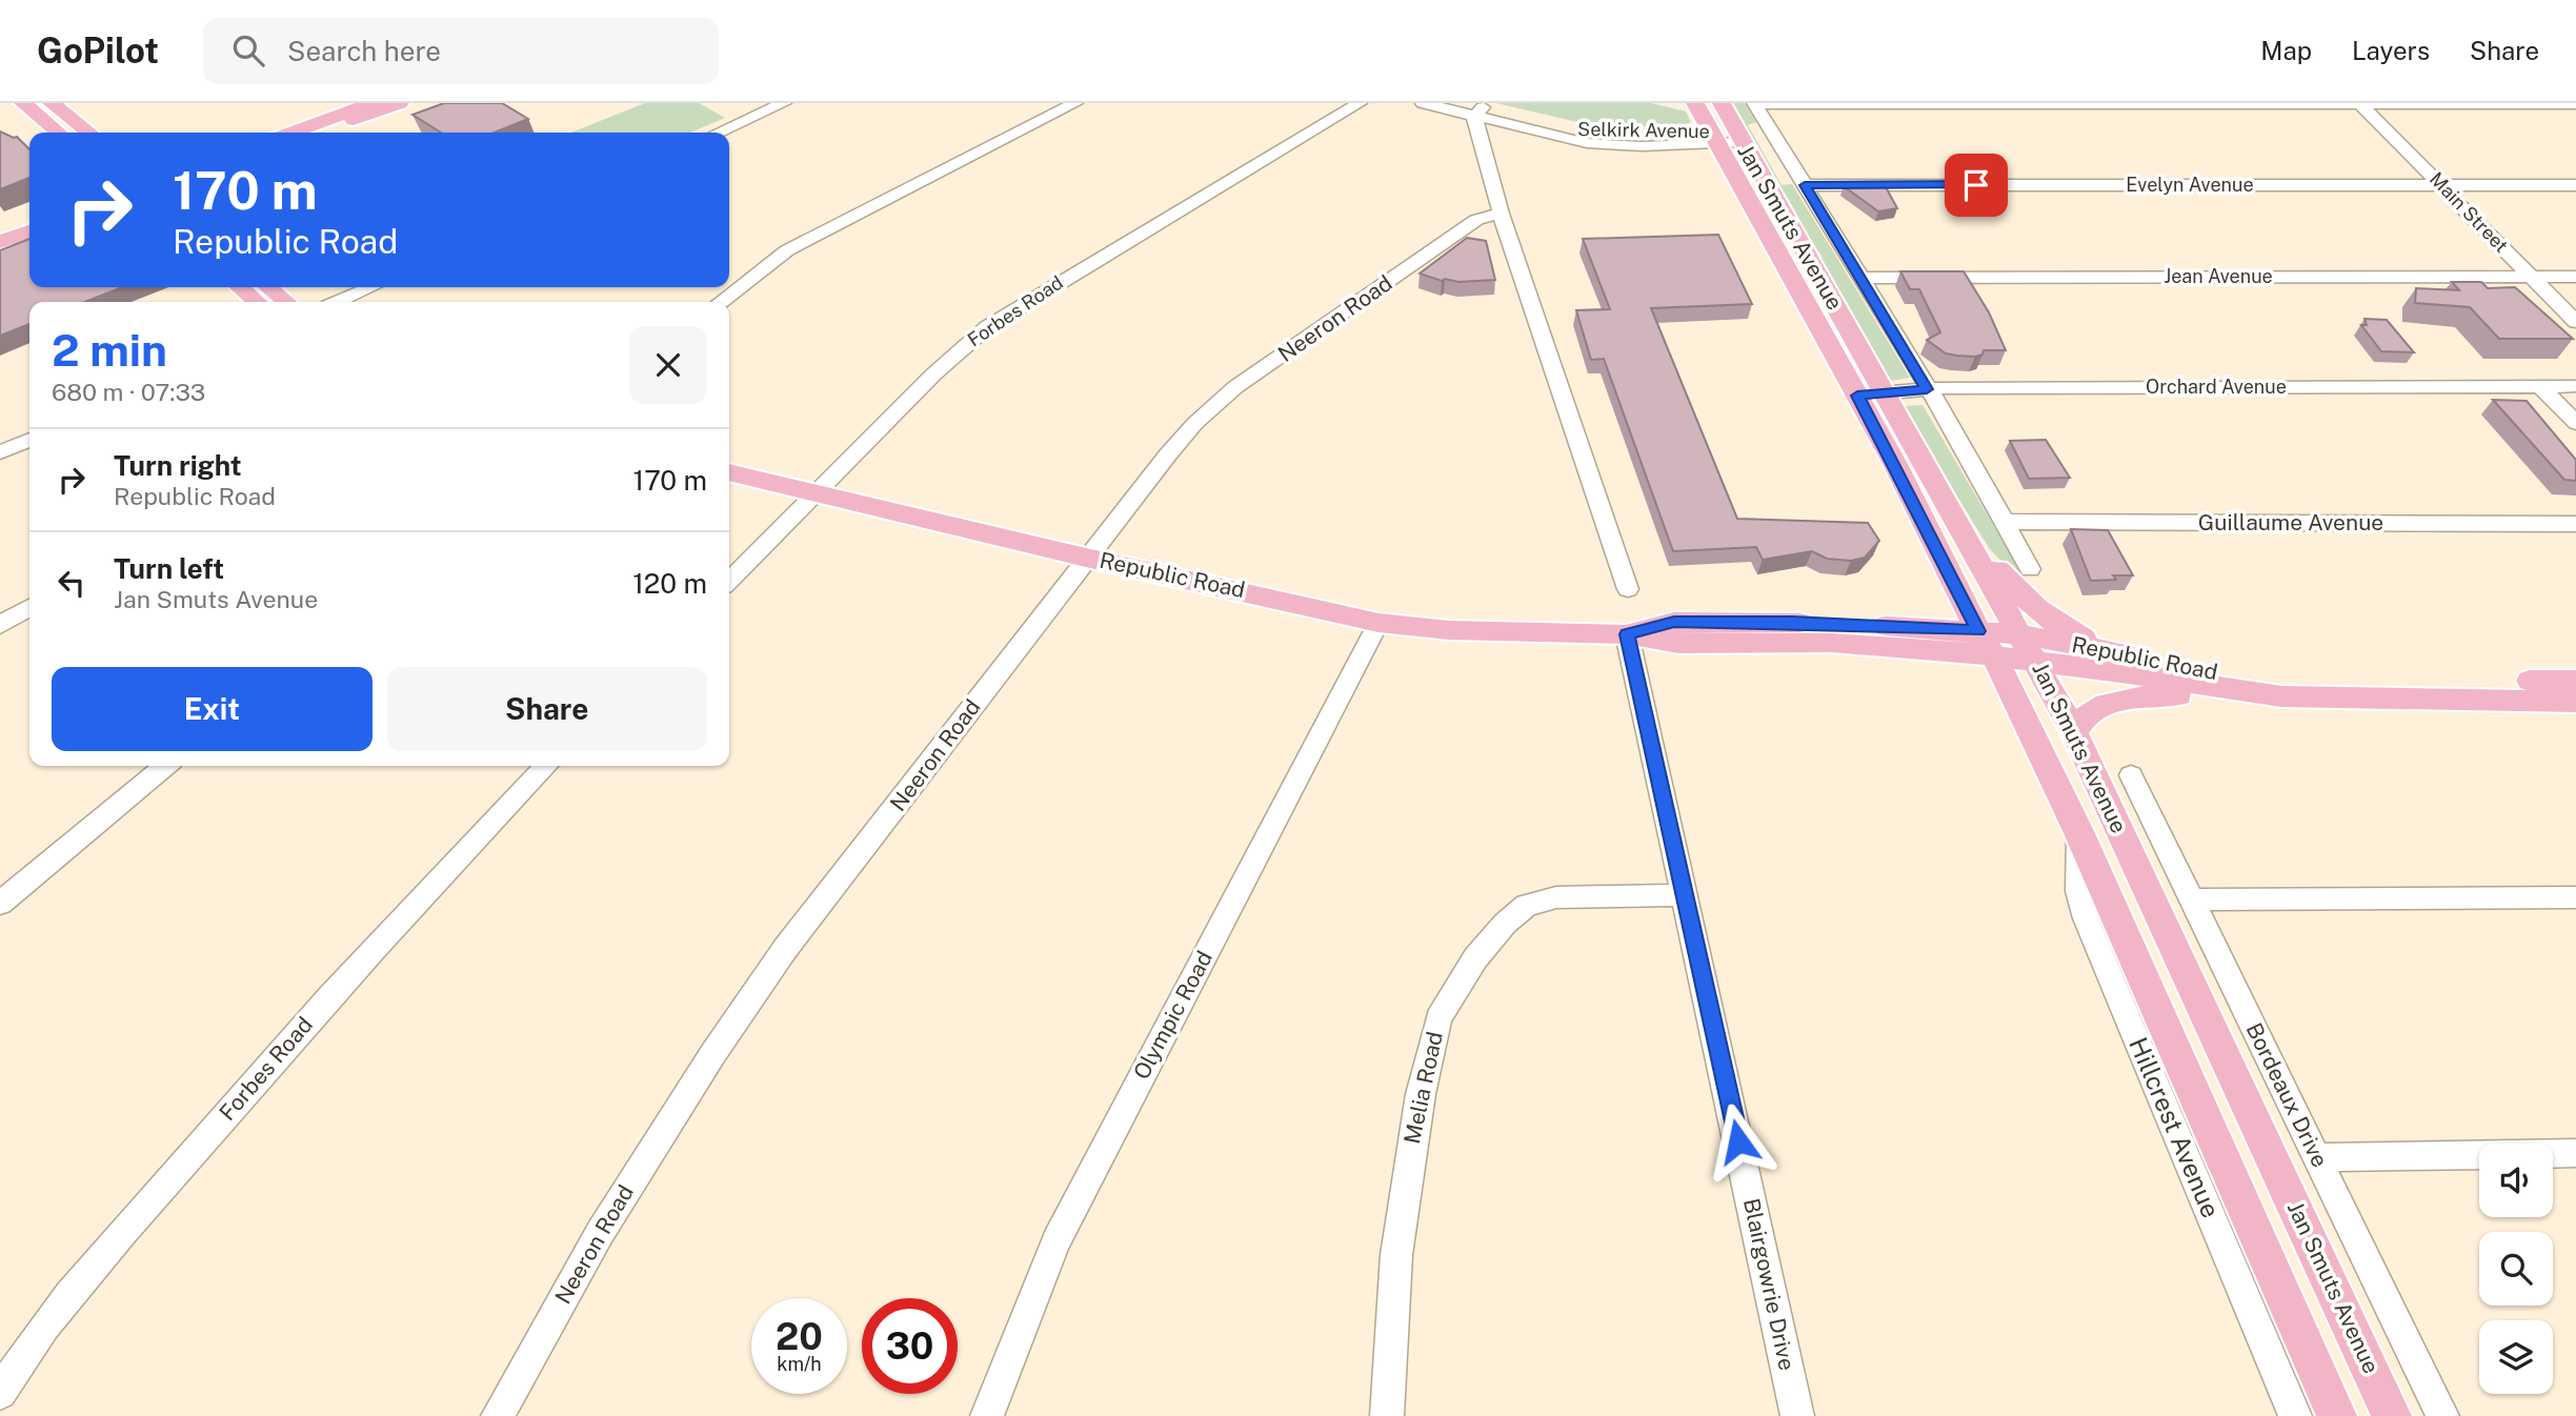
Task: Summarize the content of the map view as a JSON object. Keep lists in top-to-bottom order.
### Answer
{
  "streets": {
    "main road": ["Jan Smuts Avenue", "Republic Road"],
    "street": [
      "Selkirk Avenue",
      "Evelyn Avenue",
      "Main Street",
      "Jean Avenue",
      "Forbes Road",
      "Neeron Road",
      "Orchard Avenue",
      "Guillaume Avenue",
      "Olympic Road",
      "Melia Road",
      "Bordeaux Drive",
      "Hillcrest Avenue",
      "Blairgowrie Drive"
    ]
  },
  "crossings": [
    ["Selkirk Avenue", "Jan Smuts Avenue"],
    ["Evelyn Avenue", "Main Street"],
    ["Main Street", "Jean Avenue"],
    ["Jan Smuts Avenue", "Orchard Avenue"],
    ["Jan Smuts Avenue", "Republic Road"],
    ["Jan Smuts Avenue", "Hillcrest Avenue"],
    ["Forbes Road", "Republic Road"],
    ["Neeron Road", "Republic Road"],
    ["Republic Road", "Olympic Road"],
    ["Republic Road", "Blairgowrie Drive"],
    ["Melia Road", "Blairgowrie Drive"]
  ],
  "page": {
    "header": "GoPilot",
    "search": "Search here",
    "nav": ["Map", "Layers", "Share"],
    "turn": ["170 m", "Republic Road"],
    "heading": ["2 min", "680 m · 07:33"],
    "list": [
      {
        "name": "Turn right",
        "note": "Republic Road",
        "value": "170 m"
      },
      {
        "name": "Turn left",
        "note": "Jan Smuts Avenue",
        "value": "120 m"
      }
    ],
    "buttons": ["Exit", "Share"],
    "speed": "20 km/h",
    "limit": "30"
  }
}
